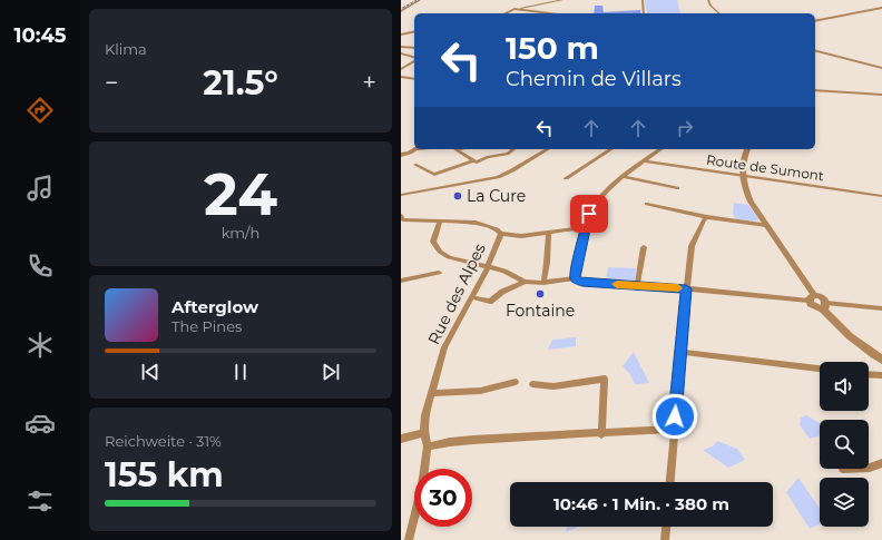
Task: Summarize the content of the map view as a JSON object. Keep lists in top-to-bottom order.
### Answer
{
  "streets": {
    "street": ["Route de Sumont", "Rue des Alpes"]
  },
  "places": ["La Cure", "Fontaine"],
  "page": {
    "tabs": "10:45",
    "tile": [
      "Klima",
      ["24", "km/h"],
      ["Reichweite · 31%", "155 km"]
    ],
    "turn": ["150 m", "Chemin de Villars"],
    "heat": ["−", "21.5°", "+"],
    "song": ["Afterglow", "The Pines"],
    "limit": "30",
    "trip": "10:46 · 1 Min. · 380 m"
  }
}
